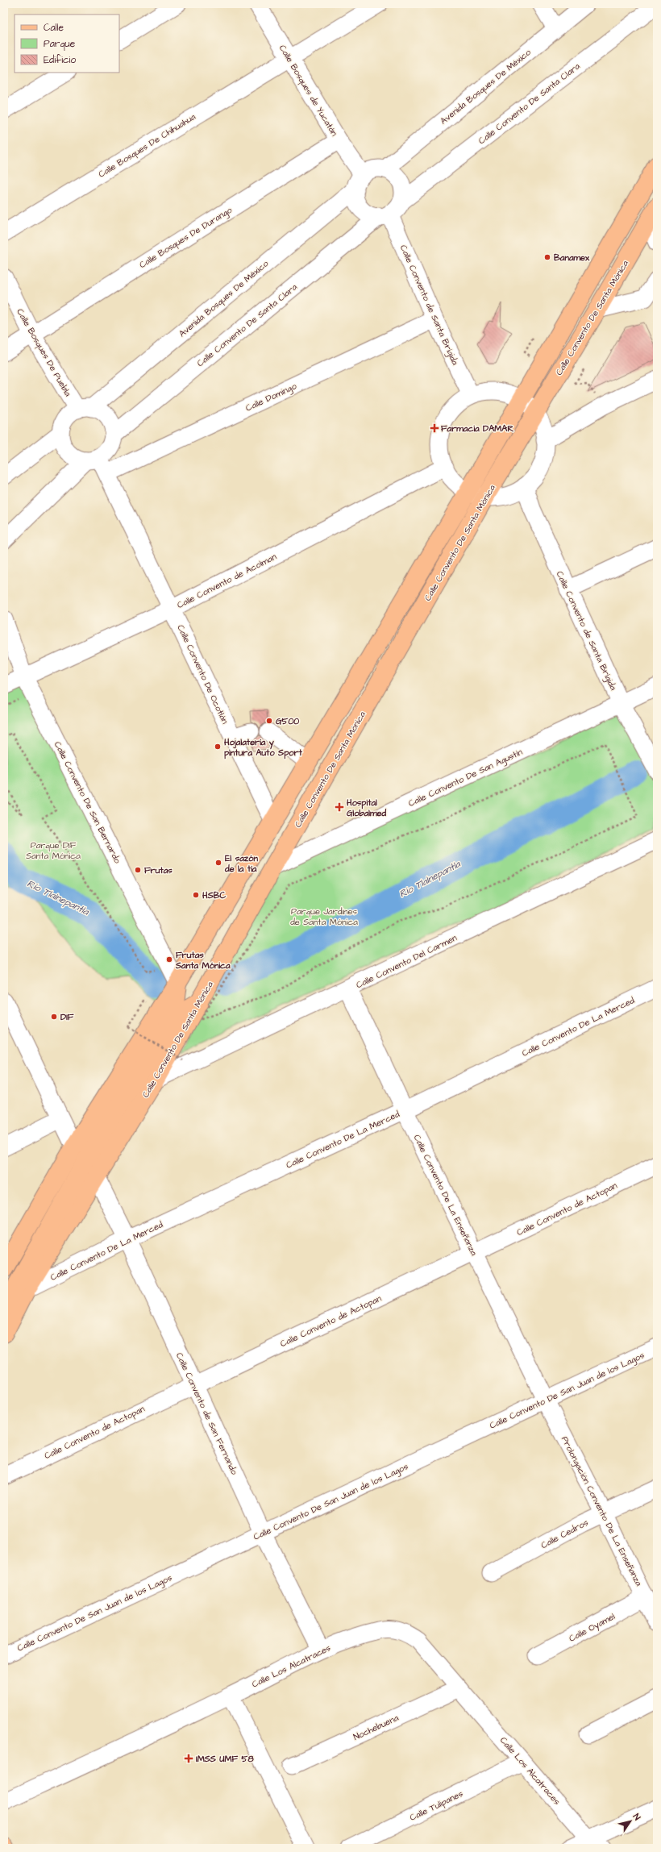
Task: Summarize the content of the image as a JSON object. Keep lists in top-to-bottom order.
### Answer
{
  "streets": {
    "main road": ["Calle Convento De Santa Mónica"],
    "street": [
      "Avenida Bosques De México",
      "Calle Bosques de Yucatán",
      "Calle Convento De Santa Clara",
      "Calle Bosques De Chihuahua",
      "Calle Bosques De Durango",
      "Calle Convento de Santa Brígida",
      "Calle Bosques De Puebla",
      "Calle Domingo",
      "Calle Convento de Acolman",
      "Calle Convento De Ocotlán",
      "Calle Convento De San Agustín",
      "Calle Convento De San Bernardo",
      "Calle Convento Del Carmen",
      "Calle Convento De La Merced",
      "Calle Convento De La Enseñanza",
      "Calle Convento de Actopan",
      "Calle Convento De San Juan de los Lagos",
      "Calle Convento de San Fernando",
      "Prolongación Convento De La Enseñanza",
      "Calle Cedros",
      "Calle Oyamel",
      "Calle Los Alcatraces",
      "Nochebuena",
      "Calle Tulipanes"
    ]
  },
  "crossings": [
    ["Avenida Bosques De México", "Calle Bosques de Yucatán"],
    ["Avenida Bosques De México", "Calle Convento De Santa Clara"],
    ["Avenida Bosques De México", "Calle Convento de Santa Brígida"],
    ["Avenida Bosques De México", "Calle Bosques De Puebla"],
    ["Avenida Bosques De México", "Calle Convento De Ocotlán"],
    ["Calle Bosques de Yucatán", "Calle Convento De Santa Clara"],
    ["Calle Bosques de Yucatán", "Calle Bosques De Chihuahua"],
    ["Calle Bosques de Yucatán", "Calle Bosques De Durango"],
    ["Calle Bosques de Yucatán", "Calle Convento de Santa Brígida"],
    ["Calle Convento De Santa Clara", "Calle Convento de Santa Brígida"],
    ["Calle Convento De Santa Clara", "Calle Bosques De Puebla"],
    ["Calle Convento De Santa Clara", "Calle Convento De Ocotlán"],
    ["Calle Bosques De Durango", "Calle Bosques De Puebla"],
    ["Calle Convento de Santa Brígida", "Calle Domingo"],
    ["Calle Convento de Santa Brígida", "Calle Convento De San Agustín"],
    ["Calle Convento De Santa Mónica", "Calle Convento De Ocotlán"],
    ["Calle Convento De Santa Mónica", "Calle Convento De San Agustín"],
    ["Calle Convento De Santa Mónica", "Calle Convento De San Bernardo"],
    ["Calle Convento De Santa Mónica", "Calle Convento Del Carmen"],
    ["Calle Convento De Santa Mónica", "Calle Convento De La Merced"],
    ["Calle Convento De Santa Mónica", "Calle Convento de San Fernando"],
    ["Calle Bosques De Puebla", "Calle Convento De Ocotlán"],
    ["Calle Domingo", "Calle Convento De Ocotlán"],
    ["Calle Convento de Acolman", "Calle Convento De Ocotlán"],
    ["Calle Convento de Acolman", "Calle Convento De San Bernardo"],
    ["Calle Convento Del Carmen", "Calle Convento De La Enseñanza"],
    ["Calle Convento De La Merced", "Calle Convento De La Enseñanza"],
    ["Calle Convento De La Merced", "Calle Convento de San Fernando"],
    ["Calle Convento De La Enseñanza", "Calle Convento de Actopan"],
    ["Calle Convento De La Enseñanza", "Calle Convento De San Juan de los Lagos"],
    ["Calle Convento De La Enseñanza", "Prolongación Convento De La Enseñanza"],
    ["Calle Convento de Actopan", "Calle Convento de San Fernando"],
    ["Calle Convento De San Juan de los Lagos", "Calle Convento de San Fernando"],
    ["Calle Convento De San Juan de los Lagos", "Prolongación Convento De La Enseñanza"],
    ["Calle Convento de San Fernando", "Calle Los Alcatraces"],
    ["Prolongación Convento De La Enseñanza", "Calle Cedros"],
    ["Prolongación Convento De La Enseñanza", "Calle Oyamel"],
    ["Calle Los Alcatraces", "Nochebuena"],
    ["Calle Los Alcatraces", "Calle Tulipanes"]
  ],
  "water": ["Río Tlalnepantla"],
  "parks": ["Parque DIF Santa Mónica", "Parque Jardines de Santa Mónica"],
  "places": {
    "other": [
      "Banamex",
      "G500",
      "Hojalatería y pintura Auto Sport",
      "El sazón de la tía",
      "Frutas",
      "HSBC",
      "Frutas Santa Mónica",
      "DIF"
    ],
    "health": ["Farmacia DAMAR", "Hospital Globalmed", "IMSS UMF 58"]
  },
  "legend": ["Calle", "Parque", "Edificio"],
  "north": "top right"
}
